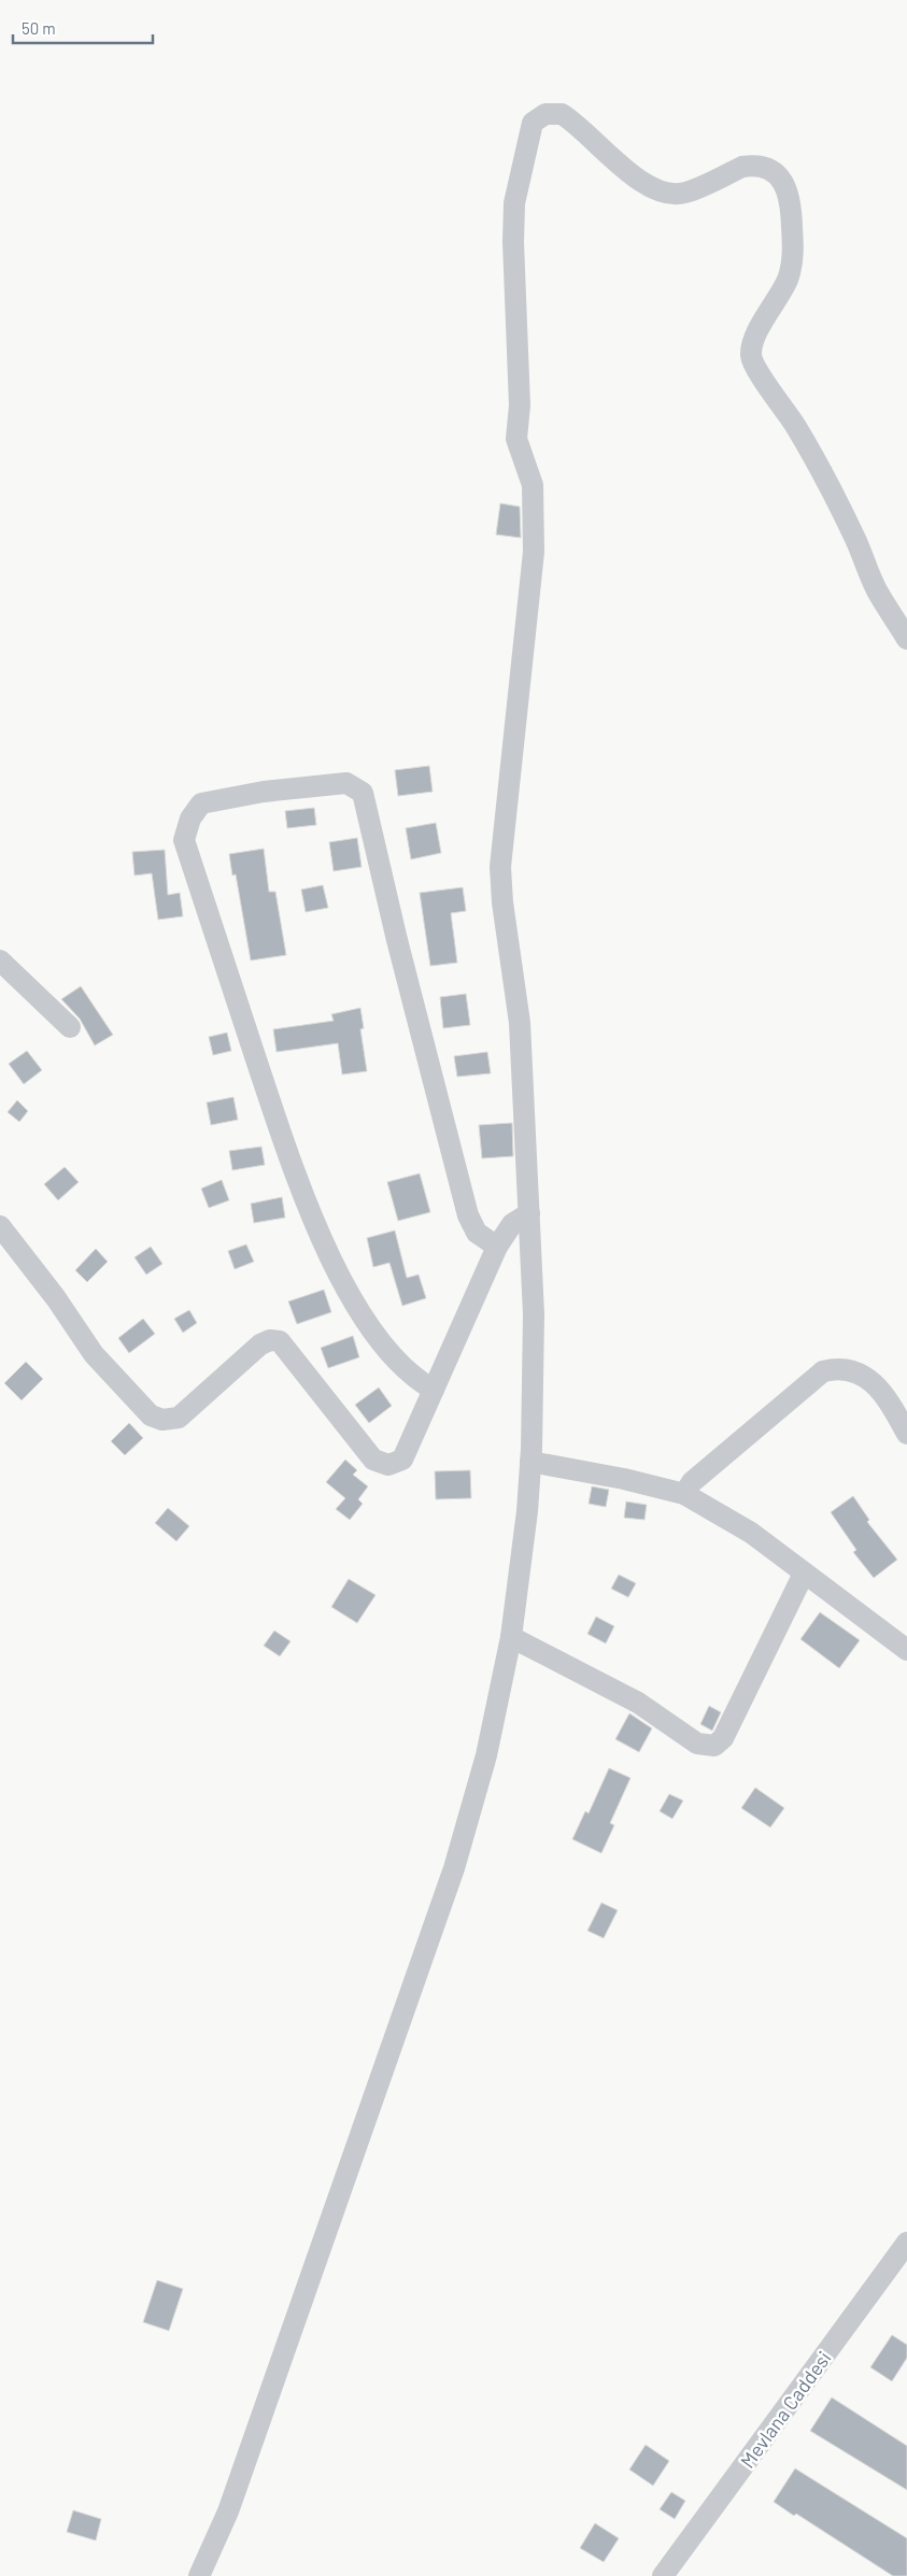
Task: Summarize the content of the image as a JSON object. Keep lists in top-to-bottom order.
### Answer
{
  "streets": {
    "street": ["Mevlana Caddesi"]
  },
  "scale_bar": "50 m"
}
